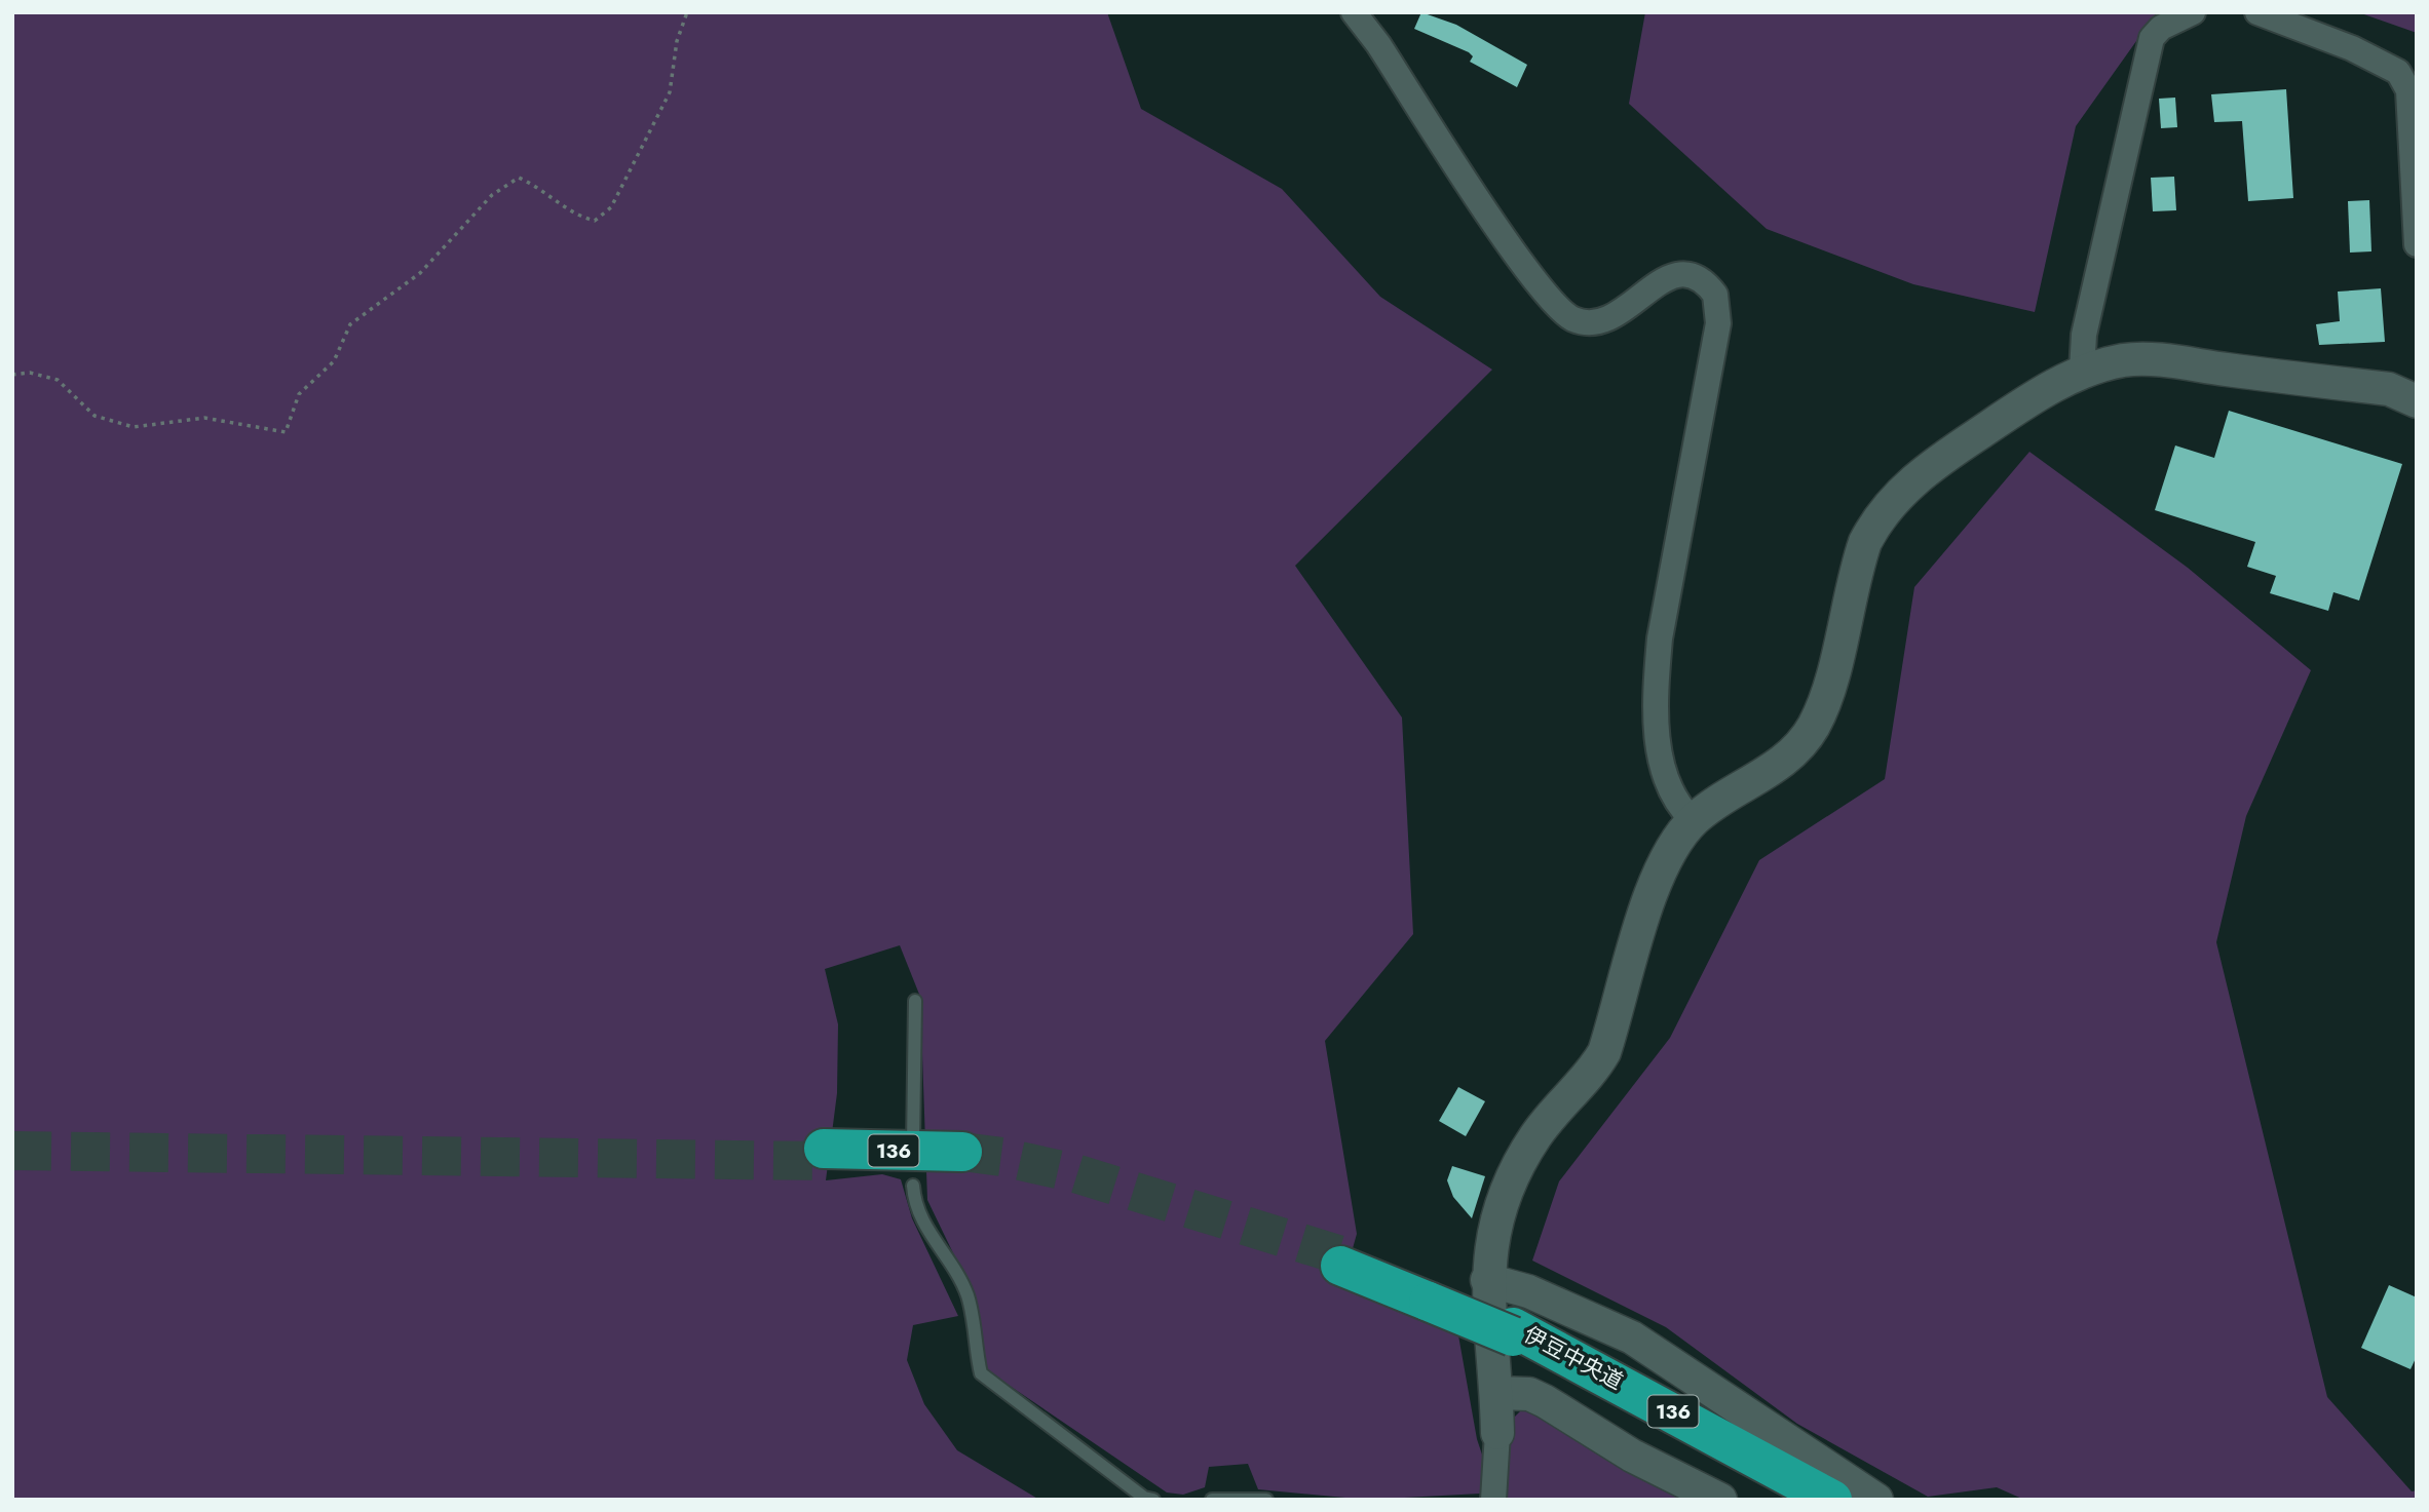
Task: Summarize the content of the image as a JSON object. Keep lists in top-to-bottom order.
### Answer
{
  "streets": {
    "highway": ["136", "伊豆中央道"]
  }
}
